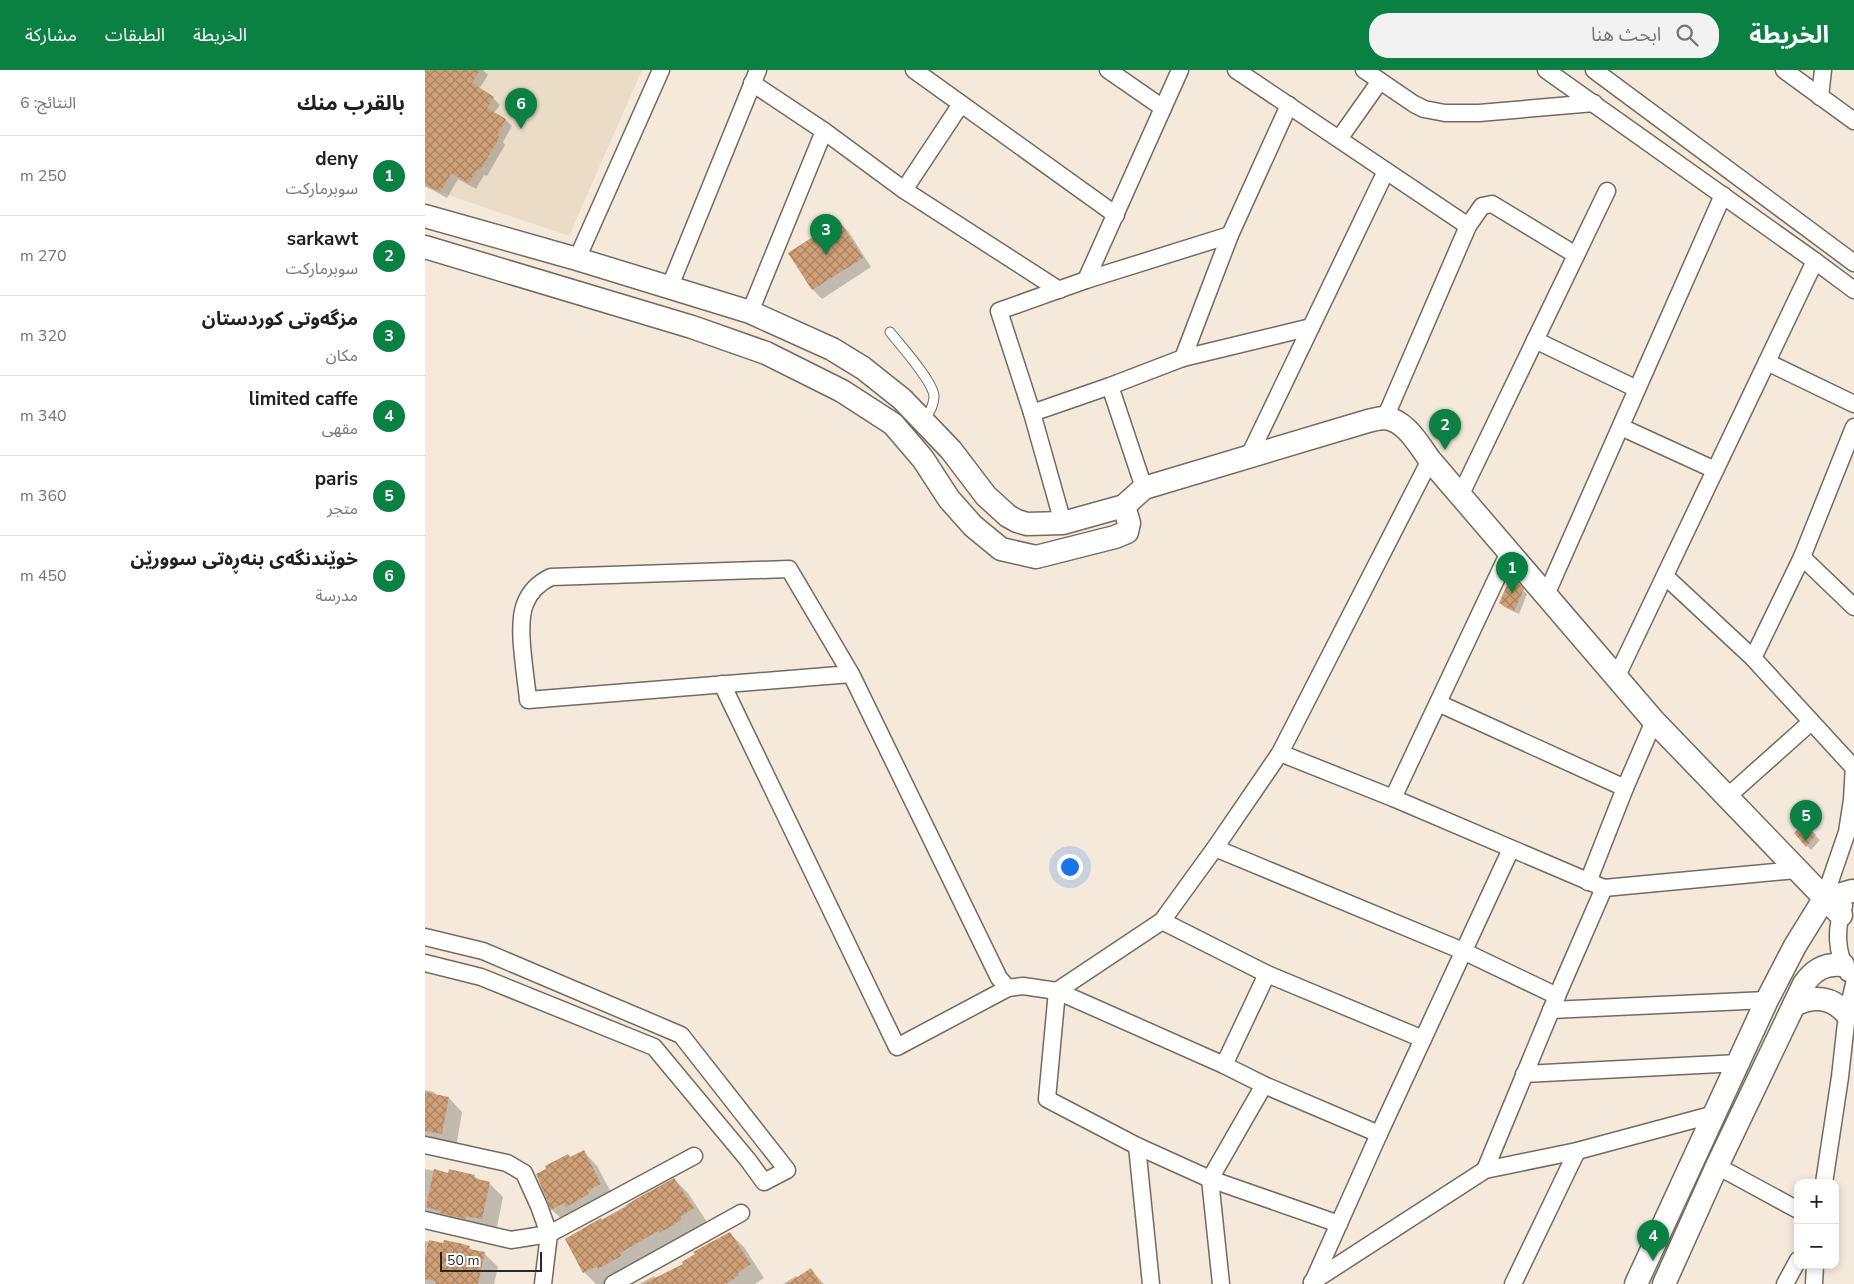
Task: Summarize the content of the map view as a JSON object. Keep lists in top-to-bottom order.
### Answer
{
  "scale_bar": "50 m",
  "page": {
    "header": "الخريطة",
    "search": "ابحث هنا",
    "nav": ["الخريطة", "الطبقات", "مشاركة"],
    "heading": ["بالقرب منك", "النتائج: 6"],
    "pins": [
      "6",
      "3",
      "2",
      "1",
      "5",
      "4"
    ],
    "list": [
      {
        "mark": "1",
        "name": "deny",
        "note": "سوبرماركت",
        "value": "250 m"
      },
      {
        "mark": "2",
        "name": "sarkawt",
        "note": "سوبرماركت",
        "value": "270 m"
      },
      {
        "mark": "3",
        "name": "مزگەوتی کوردستان",
        "note": "مكان",
        "value": "320 m"
      },
      {
        "mark": "4",
        "name": "limited caffe",
        "note": "مقهى",
        "value": "340 m"
      },
      {
        "mark": "5",
        "name": "paris",
        "note": "متجر",
        "value": "360 m"
      },
      {
        "mark": "6",
        "name": "خوێندنگەی بنەڕەتی سوورێن",
        "note": "مدرسة",
        "value": "450 m"
      }
    ],
    "map_buttons": ["+", "−"],
    "scale": "50 m"
  }
}
